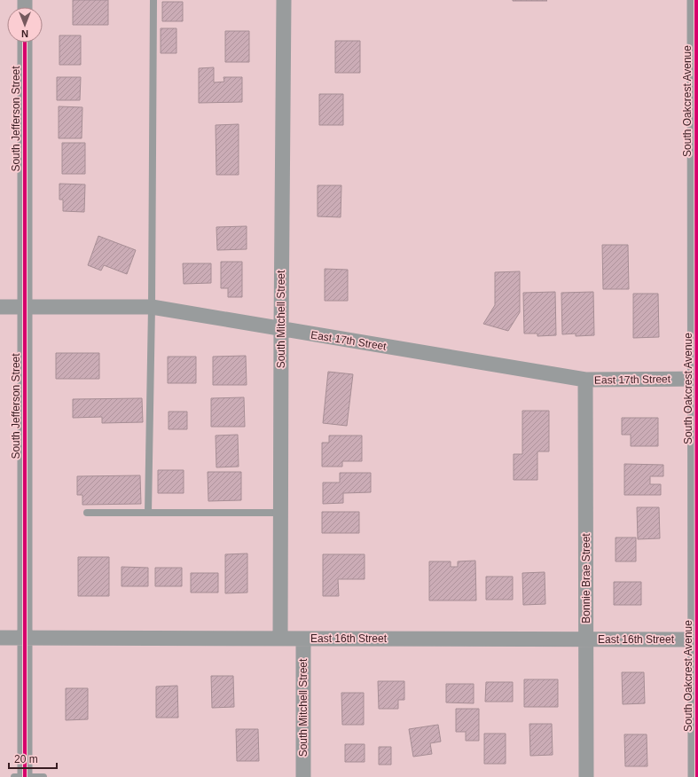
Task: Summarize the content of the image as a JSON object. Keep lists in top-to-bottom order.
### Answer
{
  "streets": {
    "street": [
      "South Oakcrest Avenue",
      "South Jefferson Street",
      "South Mitchell Street",
      "East 17th Street",
      "Bonnie Brae Street",
      "East 16th Street"
    ]
  },
  "crossings": [
    ["South Oakcrest Avenue", "East 17th Street"],
    ["South Oakcrest Avenue", "East 16th Street"],
    ["South Jefferson Street", "East 17th Street"],
    ["South Jefferson Street", "East 16th Street"],
    ["South Mitchell Street", "East 17th Street"],
    ["South Mitchell Street", "East 16th Street"],
    ["East 17th Street", "Bonnie Brae Street"],
    ["Bonnie Brae Street", "East 16th Street"]
  ],
  "scale_bar": "20 m",
  "north": "bottom"
}
